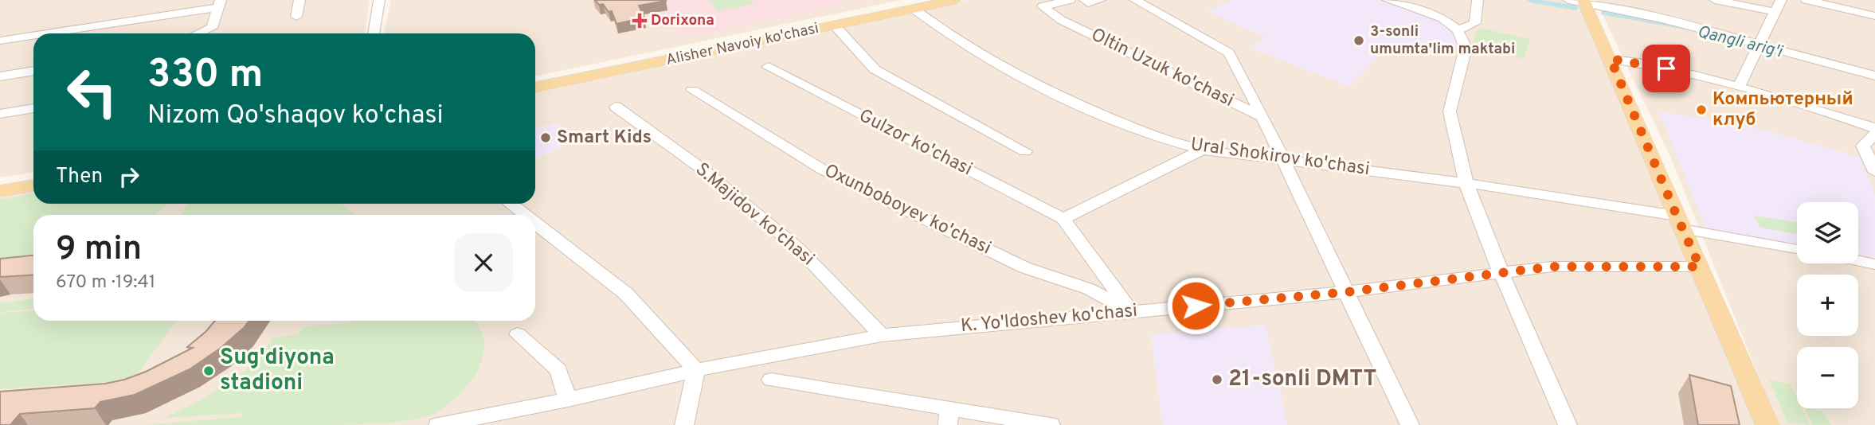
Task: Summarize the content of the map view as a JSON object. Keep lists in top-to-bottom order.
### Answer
{
  "streets": {
    "main road": ["Alisher Navoiy ko'chasi"],
    "street": [
      "Oltin Uzuk ko'chasi",
      "Gulzor ko'chasi",
      "Ural Shokirov ko'chasi",
      "Oxunboboyev ko'chasi",
      "S.Majidov ko'chasi",
      "K. Yo'ldoshev ko'chasi"
    ]
  },
  "crossings": [
    ["Alisher Navoiy ko'chasi", "Ural Shokirov ko'chasi"],
    ["Gulzor ko'chasi", "Oxunboboyev ko'chasi"],
    ["Gulzor ko'chasi", "K. Yo'ldoshev ko'chasi"],
    ["Oxunboboyev ko'chasi", "K. Yo'ldoshev ko'chasi"],
    ["S.Majidov ko'chasi", "K. Yo'ldoshev ko'chasi"]
  ],
  "water": ["Qangli arig'i"],
  "places": {
    "health": ["Dorixona"],
    "other": [
      "3-sonli umumta'lim maktabi",
      "Компьютерный клуб",
      "Smart Kids",
      "Sug'diyona stadioni",
      "21-sonli DMTT"
    ]
  },
  "page": {
    "turn": ["330 m", "Nizom Qo'shaqov ko'chasi"],
    "then": "Then",
    "map_buttons": ["+", "−"],
    "heading": ["9 min", "670 m · 19:41"]
  }
}
